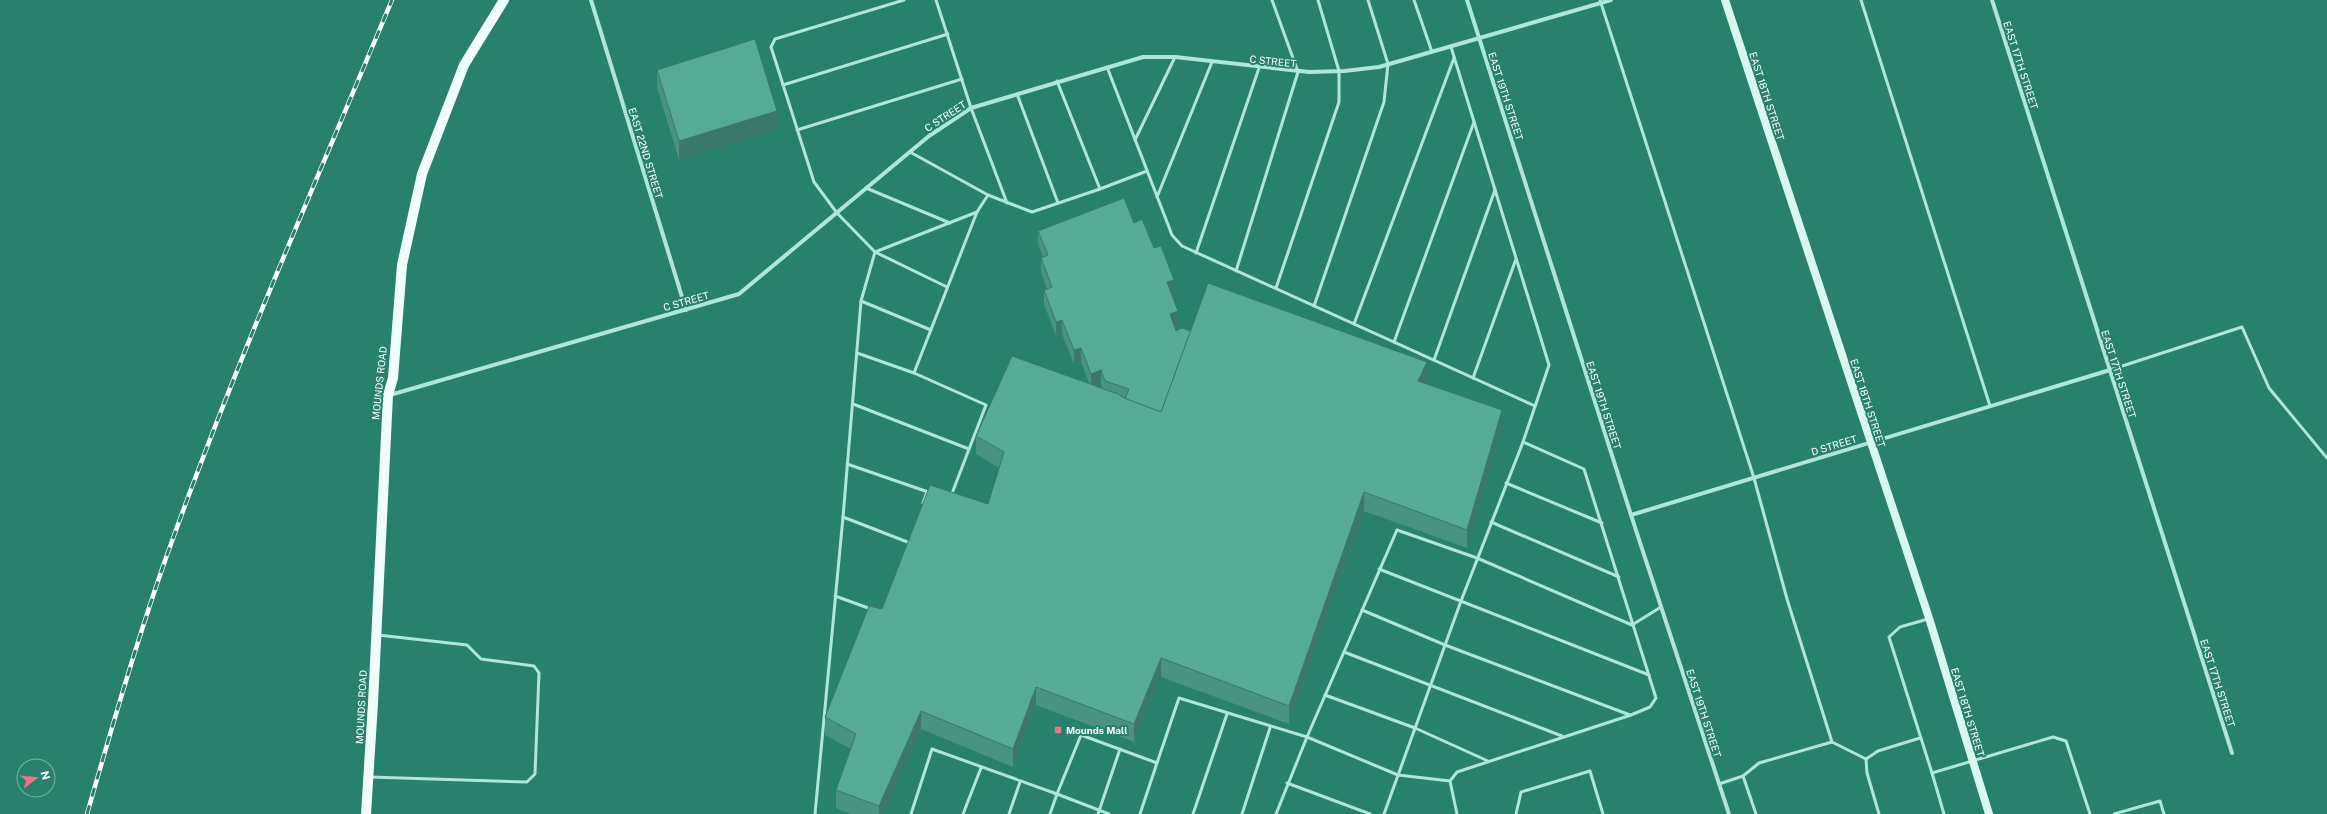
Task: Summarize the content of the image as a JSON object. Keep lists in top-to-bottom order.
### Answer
{
  "streets": {
    "main road": ["MOUNDS ROAD"],
    "street": [
      "C STREET",
      "EAST 17TH STREET",
      "EAST 19TH STREET",
      "EAST 18TH STREET",
      "EAST 22ND STREET",
      "D STREET"
    ]
  },
  "crossings": [
    ["C STREET", "EAST 19TH STREET"],
    ["C STREET", "EAST 22ND STREET"],
    ["C STREET", "MOUNDS ROAD"],
    ["EAST 17TH STREET", "D STREET"],
    ["EAST 19TH STREET", "D STREET"],
    ["EAST 18TH STREET", "D STREET"]
  ],
  "places": {
    "transit": ["Mounds Mall"]
  },
  "north": "right"
}
